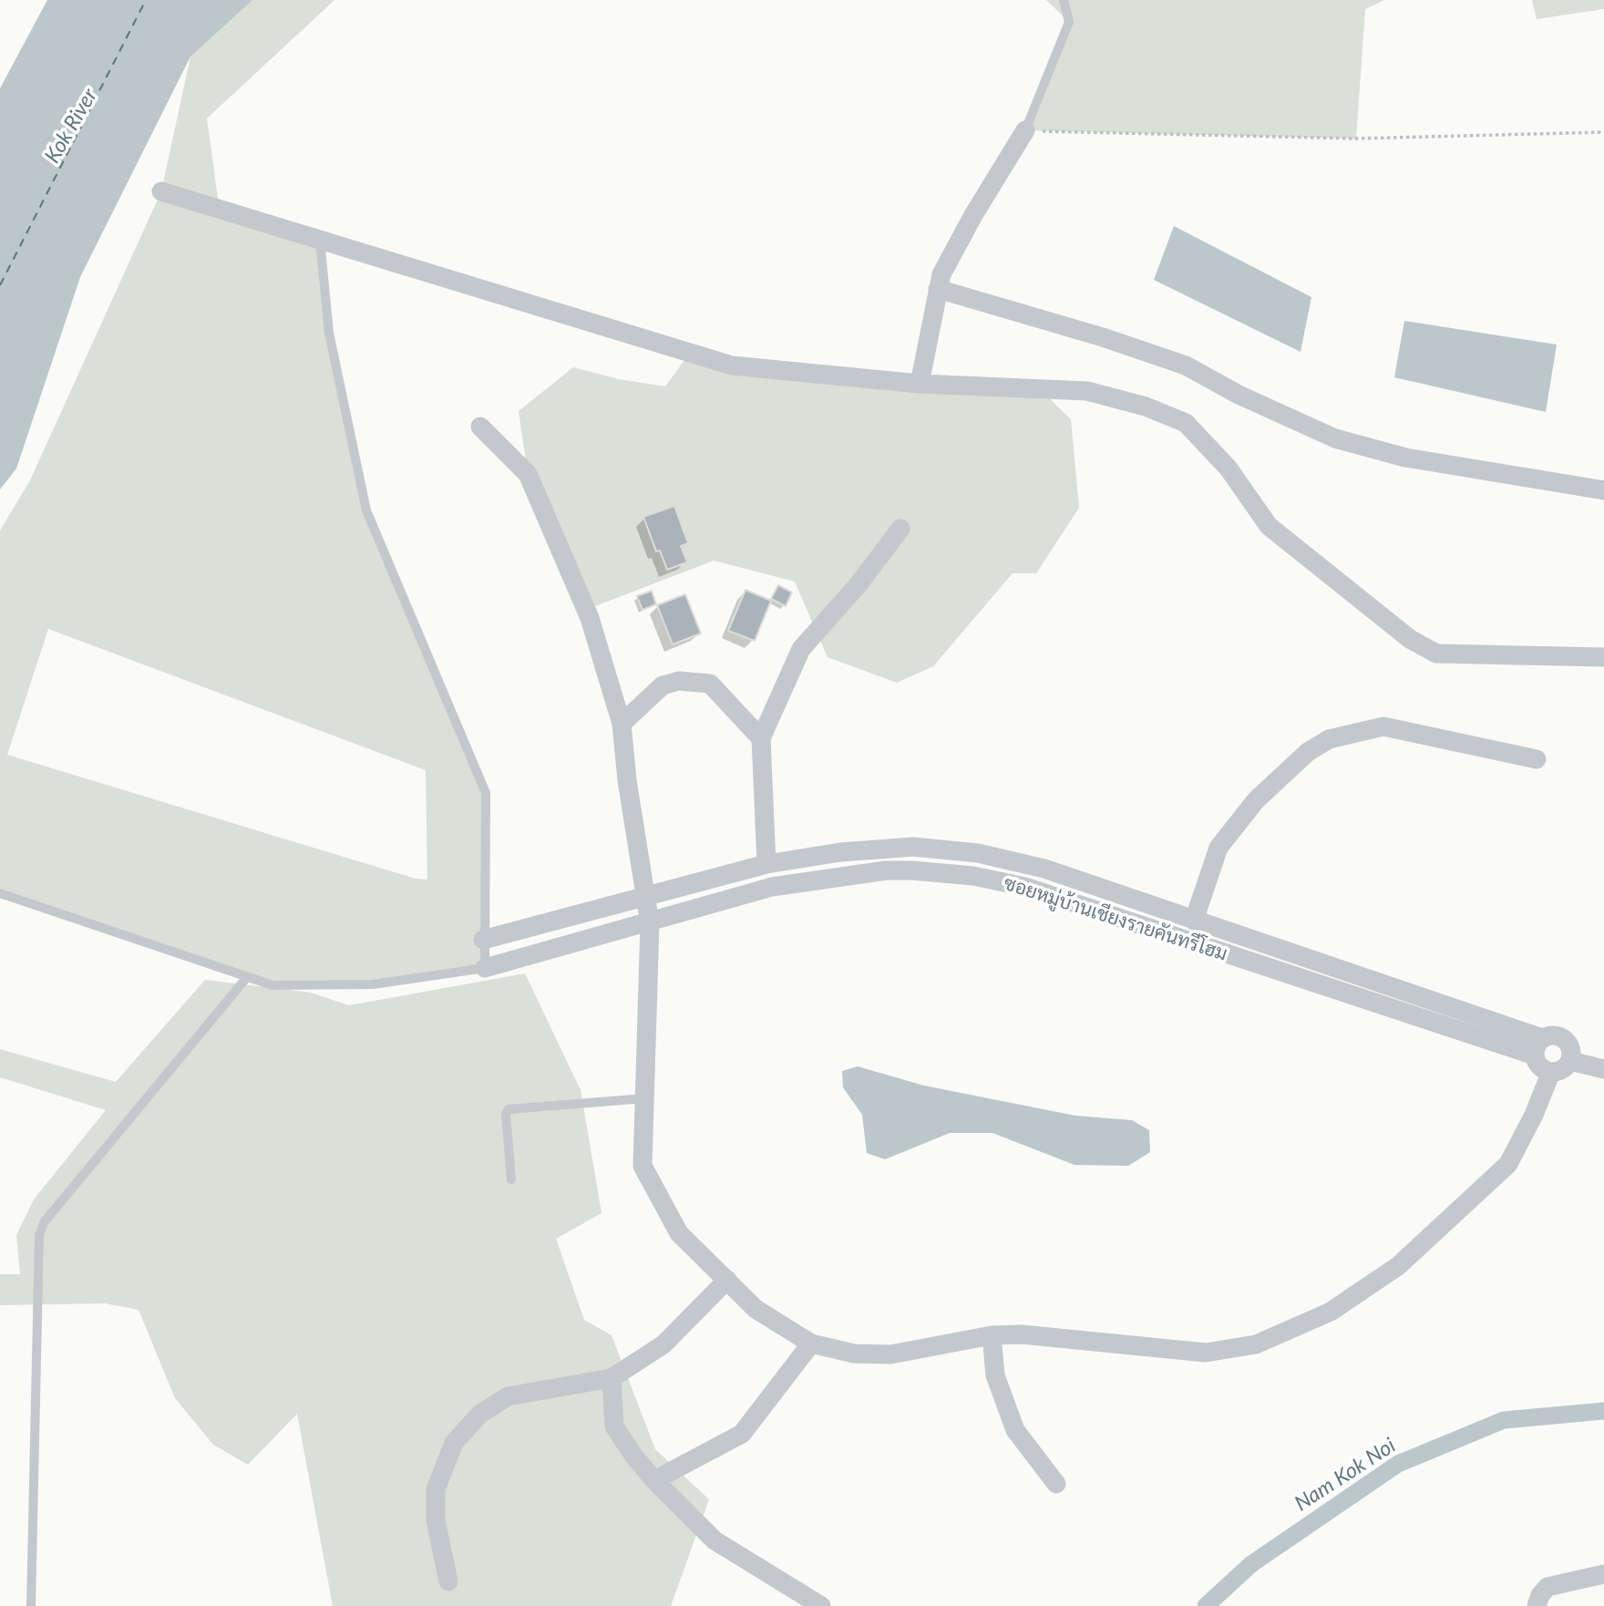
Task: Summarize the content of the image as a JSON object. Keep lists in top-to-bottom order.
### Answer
{
  "streets": {
    "street": ["ซอยหมู่บ้านเชียงรายคันทรีโฮม"]
  },
  "water": ["Kok River", "Nam Kok Noi"]
}
